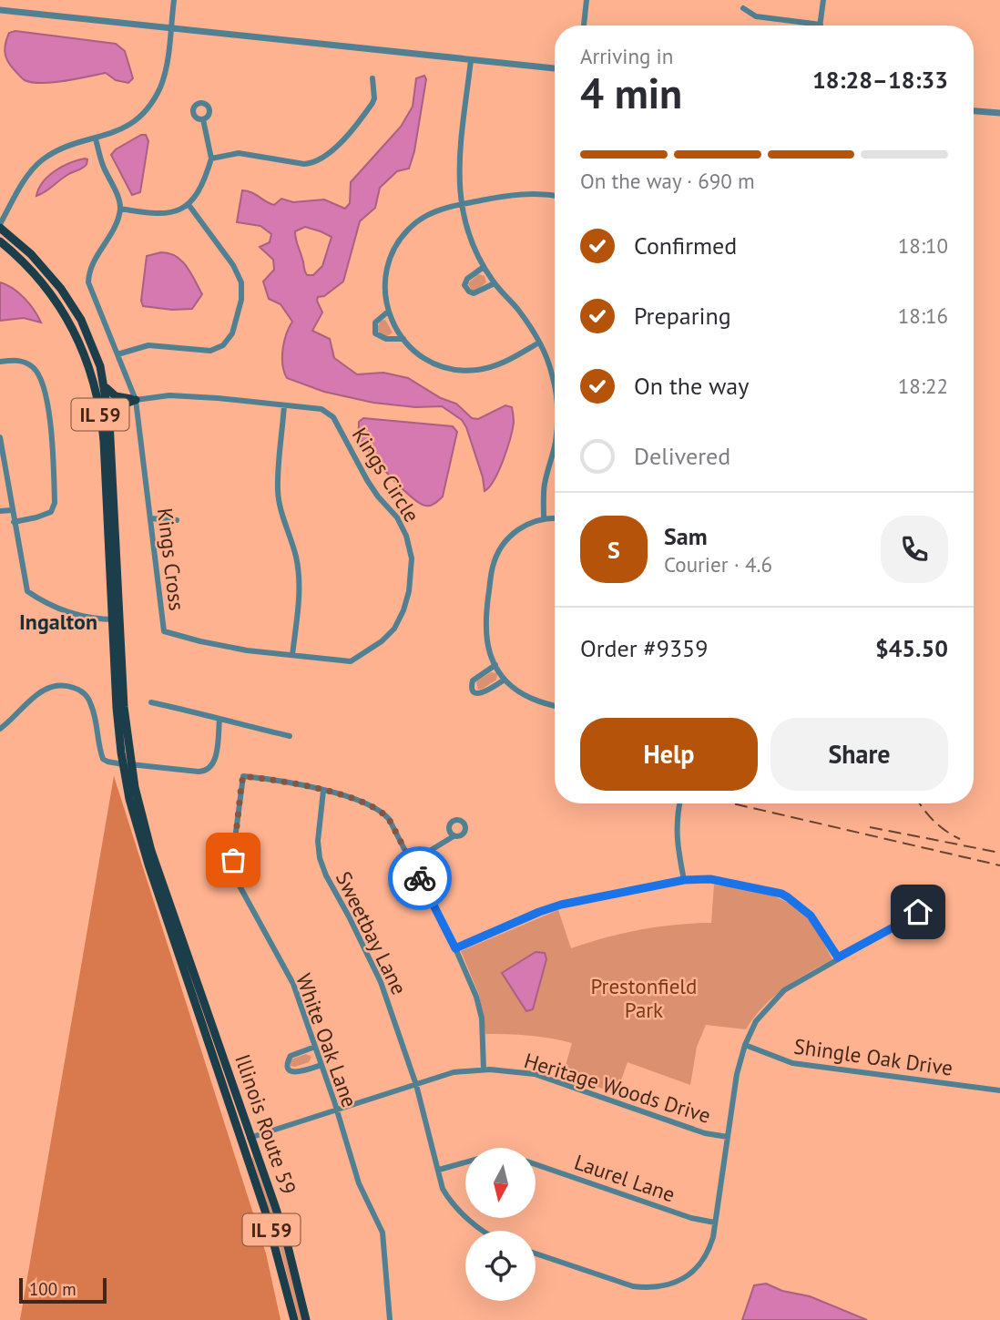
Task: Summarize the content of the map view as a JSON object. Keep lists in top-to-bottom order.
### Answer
{
  "streets": {
    "main road": ["IL 59", "Illinois Route 59"],
    "street": [
      "Kings Circle",
      "Kings Cross",
      "Sweetbay Lane",
      "White Oak Lane",
      "Shingle Oak Drive",
      "Heritage Woods Drive",
      "Laurel Lane"
    ]
  },
  "crossings": [
    ["IL 59", "Illinois Route 59"],
    ["Kings Circle", "Kings Cross"],
    ["Sweetbay Lane", "White Oak Lane"],
    ["Sweetbay Lane", "Heritage Woods Drive"],
    ["Sweetbay Lane", "Laurel Lane"],
    ["White Oak Lane", "Heritage Woods Drive"],
    ["Heritage Woods Drive", "Illinois Route 59"]
  ],
  "districts": ["Ingalton"],
  "parks": ["Prestonfield Park"],
  "scale_bar": "100 m",
  "north": "bottom",
  "page": {
    "heading": ["4 min", "Arriving in", "18:28–18:33"],
    "panel": [
      "Sam",
      "Courier · 4.6",
      "Order #9359",
      "$45.50"
    ],
    "bar": "On the way · 690 m",
    "list": [
      ["Confirmed", "18:10"],
      ["Preparing", "18:16"],
      ["On the way", "18:22"],
      "Delivered"
    ],
    "round": "S",
    "buttons": ["Help", "Share"],
    "scale": "100 m"
  }
}
